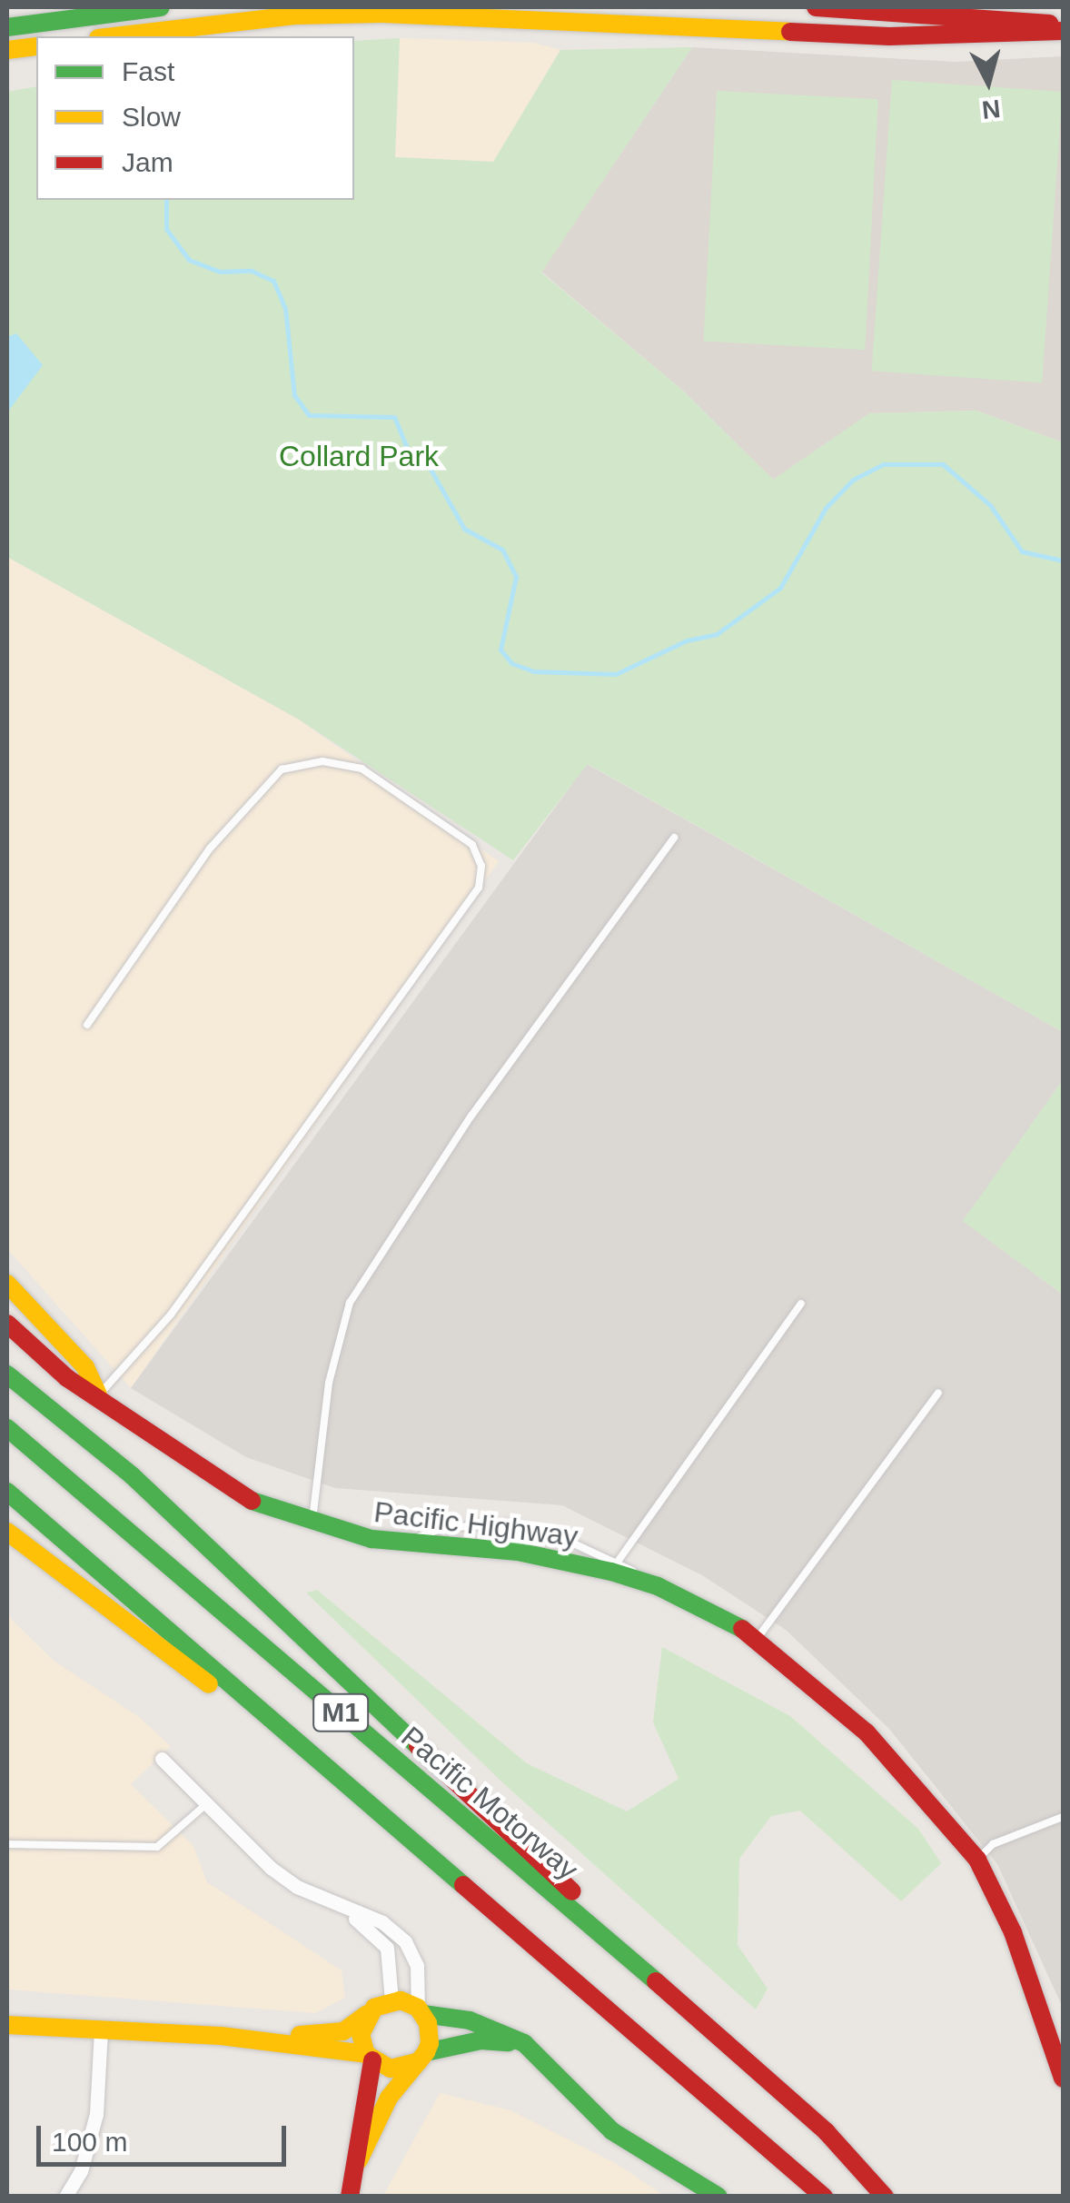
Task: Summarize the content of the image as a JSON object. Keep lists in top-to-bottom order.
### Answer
{
  "streets": {
    "main road": ["Pacific Highway", "M1", "Pacific Motorway"]
  },
  "parks": ["Collard Park"],
  "legend": ["Fast", "Slow", "Jam"],
  "scale_bar": "100 m",
  "north": "bottom"
}
